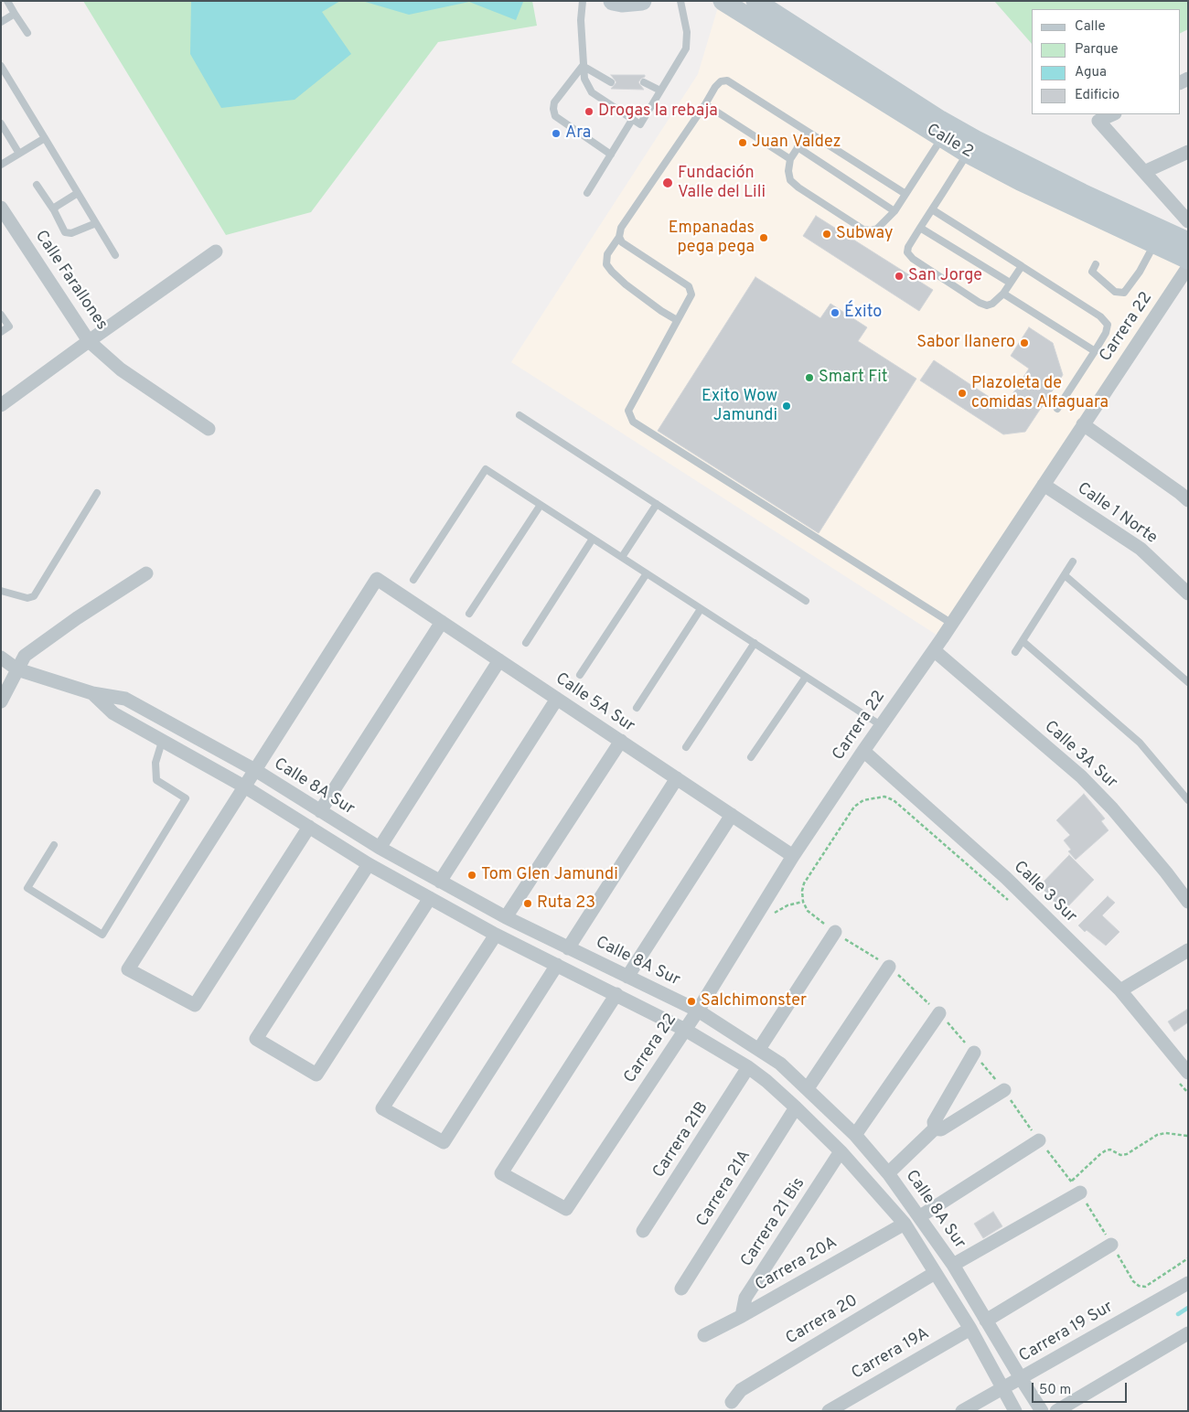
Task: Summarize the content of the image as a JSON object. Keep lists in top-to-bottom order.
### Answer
{
  "streets": {
    "main road": ["Calle 2"],
    "street": [
      "Calle Farallones",
      "Carrera 22",
      "Calle 1 Norte",
      "Calle 5A Sur",
      "Calle 3A Sur",
      "Calle 8A Sur",
      "Calle 3 Sur",
      "Carrera 21B",
      "Carrera 21A",
      "Carrera 21 Bis",
      "Carrera 20A",
      "Carrera 20",
      "Carrera 19 Sur",
      "Carrera 19A"
    ]
  },
  "crossings": [
    ["Carrera 22", "Calle 1 Norte"],
    ["Carrera 22", "Calle 5A Sur"],
    ["Carrera 22", "Calle 3A Sur"],
    ["Carrera 22", "Calle 8A Sur"],
    ["Carrera 22", "Calle 3 Sur"],
    ["Calle 5A Sur", "Calle 8A Sur"],
    ["Calle 8A Sur", "Carrera 21B"],
    ["Calle 8A Sur", "Carrera 21A"],
    ["Calle 8A Sur", "Carrera 21 Bis"],
    ["Calle 8A Sur", "Carrera 20A"],
    ["Calle 8A Sur", "Carrera 20"],
    ["Calle 8A Sur", "Carrera 19 Sur"],
    ["Calle 8A Sur", "Carrera 19A"],
    ["Carrera 21 Bis", "Carrera 20A"]
  ],
  "places": [
    "Drogas la rebaja",
    "Ara",
    "Juan Valdez",
    "Fundación Valle del Lili",
    "Subway",
    "Empanadas pega pega",
    "San Jorge",
    "Éxito",
    "Sabor llanero",
    "Smart Fit",
    "Plazoleta de comidas Alfaguara",
    "Exito Wow Jamundi",
    "Tom Glen Jamundi",
    "Ruta 23",
    "Salchimonster"
  ],
  "legend": [
    "Calle",
    "Parque",
    "Agua",
    "Edificio"
  ],
  "scale_bar": "50 m"
}
